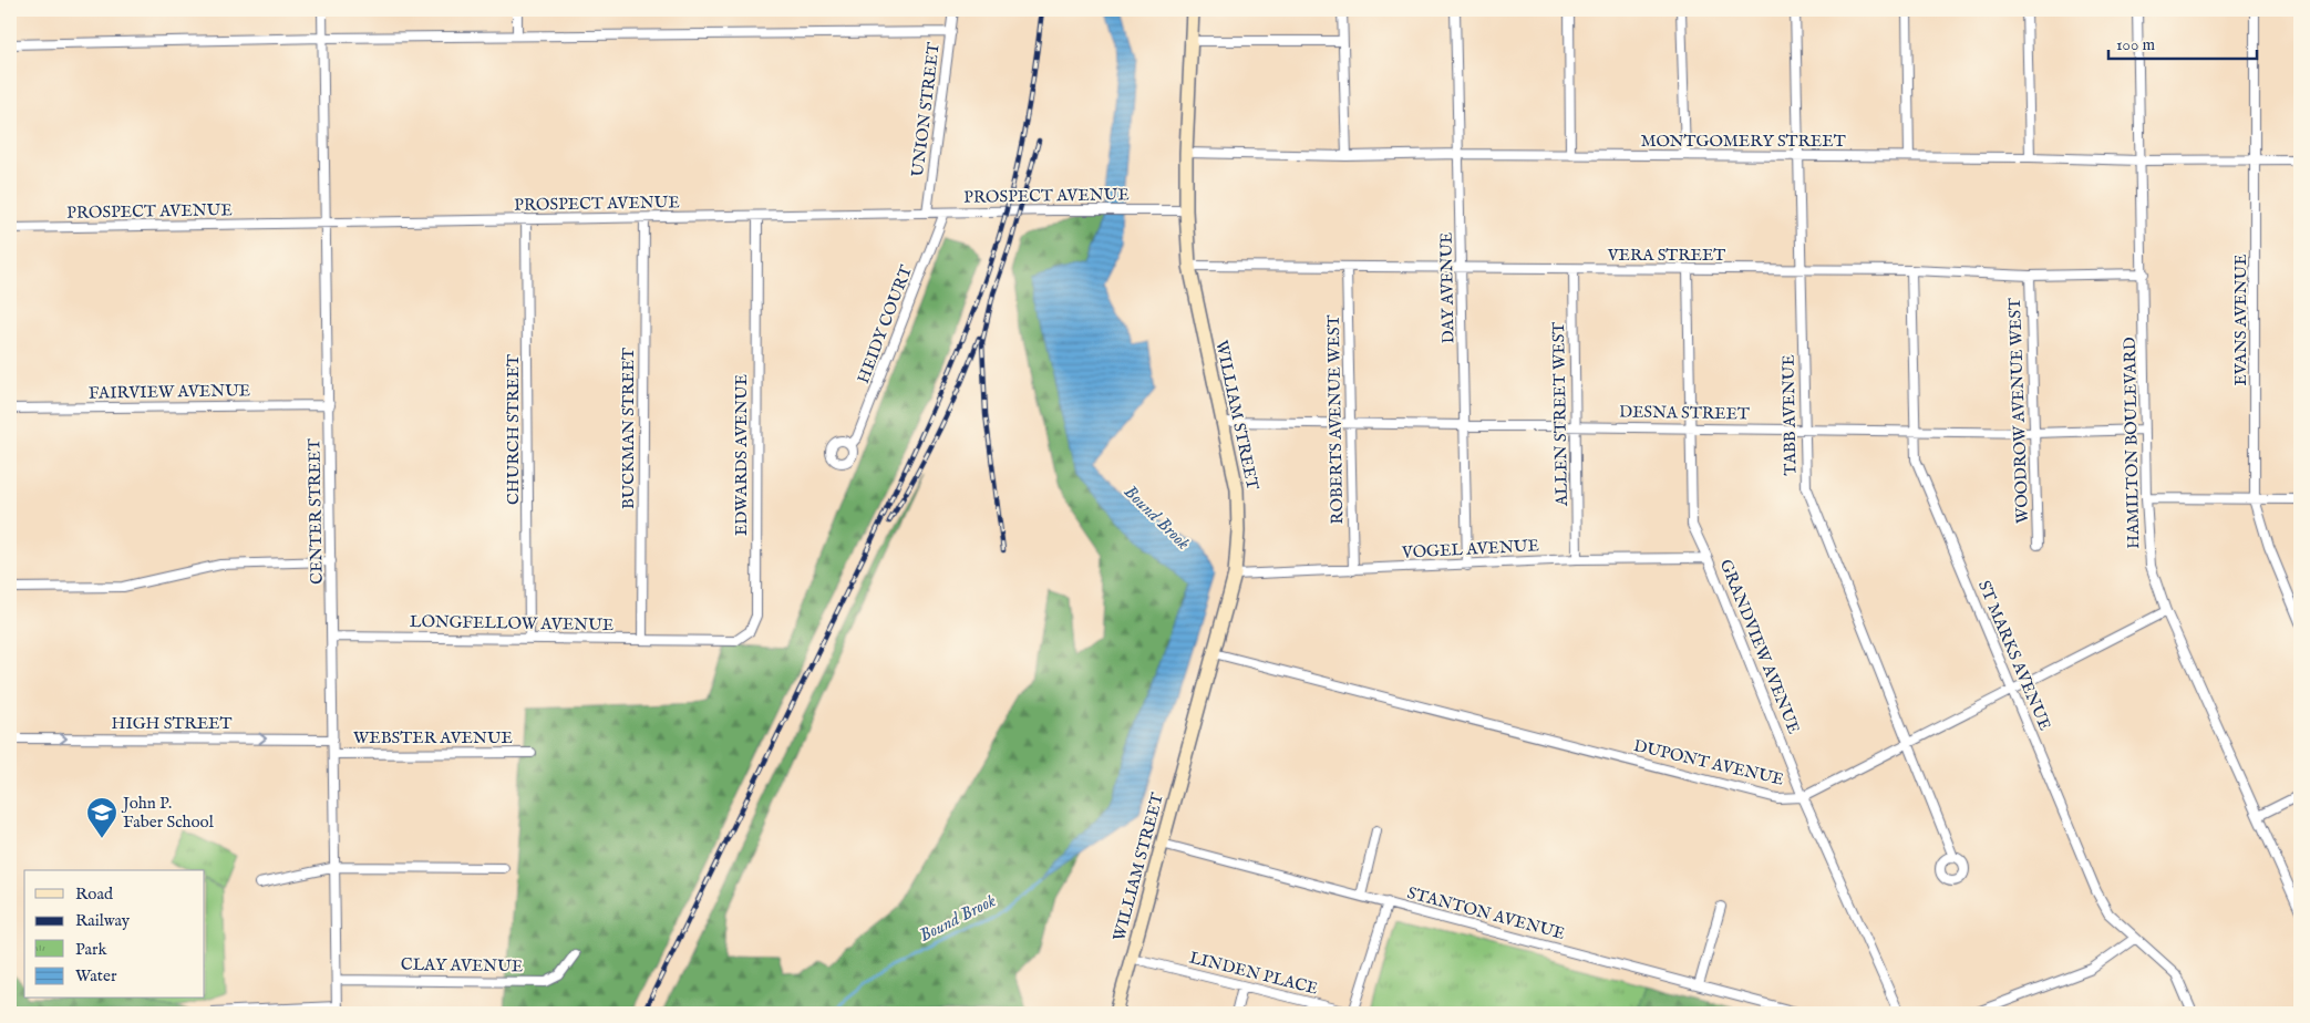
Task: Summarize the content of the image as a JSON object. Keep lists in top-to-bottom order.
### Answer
{
  "streets": {
    "main road": ["WILLIAM STREET"],
    "street": [
      "UNION STREET",
      "MONTGOMERY STREET",
      "PROSPECT AVENUE",
      "VERA STREET",
      "DAY AVENUE",
      "EVANS AVENUE",
      "HEIDY COURT",
      "FAIRVIEW AVENUE",
      "WOODROW AVENUE WEST",
      "DESNA STREET",
      "ALLEN STREET WEST",
      "TABB AVENUE",
      "ROBERTS AVENUE WEST",
      "BUCKMAN STREET",
      "CHURCH STREET",
      "HAMILTON BOULEVARD",
      "EDWARDS AVENUE",
      "CENTER STREET",
      "VOGEL AVENUE",
      "LONGFELLOW AVENUE",
      "GRANDVIEW AVENUE",
      "ST MARKS AVENUE",
      "HIGH STREET",
      "WEBSTER AVENUE",
      "DUPONT AVENUE",
      "STANTON AVENUE",
      "CLAY AVENUE",
      "LINDEN PLACE"
    ]
  },
  "crossings": [
    ["UNION STREET", "PROSPECT AVENUE"],
    ["MONTGOMERY STREET", "DAY AVENUE"],
    ["MONTGOMERY STREET", "EVANS AVENUE"],
    ["MONTGOMERY STREET", "WILLIAM STREET"],
    ["MONTGOMERY STREET", "TABB AVENUE"],
    ["MONTGOMERY STREET", "HAMILTON BOULEVARD"],
    ["PROSPECT AVENUE", "HEIDY COURT"],
    ["PROSPECT AVENUE", "WILLIAM STREET"],
    ["PROSPECT AVENUE", "BUCKMAN STREET"],
    ["PROSPECT AVENUE", "CHURCH STREET"],
    ["PROSPECT AVENUE", "EDWARDS AVENUE"],
    ["PROSPECT AVENUE", "CENTER STREET"],
    ["VERA STREET", "DAY AVENUE"],
    ["VERA STREET", "WOODROW AVENUE WEST"],
    ["VERA STREET", "ALLEN STREET WEST"],
    ["VERA STREET", "WILLIAM STREET"],
    ["VERA STREET", "TABB AVENUE"],
    ["VERA STREET", "ROBERTS AVENUE WEST"],
    ["VERA STREET", "HAMILTON BOULEVARD"],
    ["VERA STREET", "GRANDVIEW AVENUE"],
    ["VERA STREET", "ST MARKS AVENUE"],
    ["DAY AVENUE", "DESNA STREET"],
    ["DAY AVENUE", "VOGEL AVENUE"],
    ["FAIRVIEW AVENUE", "CENTER STREET"],
    ["WOODROW AVENUE WEST", "DESNA STREET"],
    ["DESNA STREET", "ALLEN STREET WEST"],
    ["DESNA STREET", "WILLIAM STREET"],
    ["DESNA STREET", "TABB AVENUE"],
    ["DESNA STREET", "ROBERTS AVENUE WEST"],
    ["DESNA STREET", "HAMILTON BOULEVARD"],
    ["DESNA STREET", "GRANDVIEW AVENUE"],
    ["DESNA STREET", "ST MARKS AVENUE"],
    ["ALLEN STREET WEST", "VOGEL AVENUE"],
    ["WILLIAM STREET", "VOGEL AVENUE"],
    ["WILLIAM STREET", "DUPONT AVENUE"],
    ["WILLIAM STREET", "STANTON AVENUE"],
    ["WILLIAM STREET", "LINDEN PLACE"],
    ["TABB AVENUE", "DUPONT AVENUE"],
    ["ROBERTS AVENUE WEST", "VOGEL AVENUE"],
    ["BUCKMAN STREET", "LONGFELLOW AVENUE"],
    ["CHURCH STREET", "LONGFELLOW AVENUE"],
    ["HAMILTON BOULEVARD", "DUPONT AVENUE"],
    ["EDWARDS AVENUE", "LONGFELLOW AVENUE"],
    ["CENTER STREET", "LONGFELLOW AVENUE"],
    ["CENTER STREET", "HIGH STREET"],
    ["CENTER STREET", "WEBSTER AVENUE"],
    ["CENTER STREET", "CLAY AVENUE"],
    ["VOGEL AVENUE", "GRANDVIEW AVENUE"],
    ["GRANDVIEW AVENUE", "DUPONT AVENUE"],
    ["ST MARKS AVENUE", "DUPONT AVENUE"],
    ["STANTON AVENUE", "LINDEN PLACE"]
  ],
  "one_way": ["HIGH STREET"],
  "water": ["Bound Brook"],
  "places": {
    "school or university": ["John P. Faber School"]
  },
  "legend": [
    "Road",
    "Railway",
    "Park",
    "Water"
  ],
  "scale_bar": "100 m"
}
